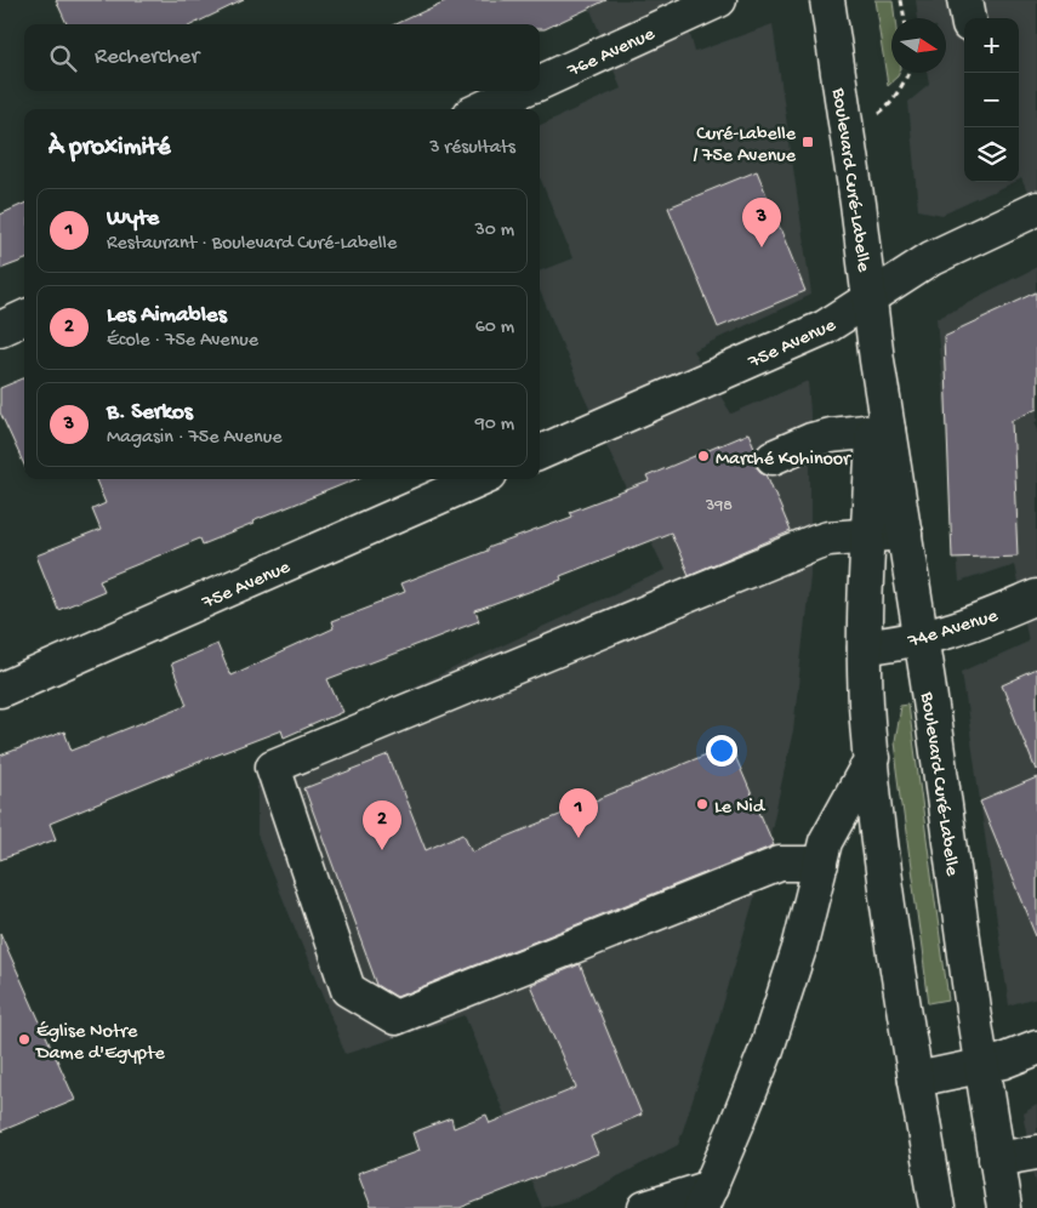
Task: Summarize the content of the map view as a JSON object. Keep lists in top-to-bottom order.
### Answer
{
  "streets": {
    "main road": [
      "76e Avenue",
      "Boulevard Curé-Labelle",
      "75e Avenue",
      "74e Avenue"
    ]
  },
  "crossings": [
    ["Boulevard Curé-Labelle", "75e Avenue"],
    ["Boulevard Curé-Labelle", "74e Avenue"]
  ],
  "places": {
    "transit": ["Curé-Labelle / 75e Avenue"],
    "other": ["Marché Kohinoor", "Le Nid", "Église Notre Dame d'Egypte"]
  },
  "house_numbers": ["398"],
  "north": "right",
  "page": {
    "map_buttons": ["+", "−"],
    "search": "Rechercher",
    "heading": ["À proximité", "3 résultats"],
    "list": [
      {
        "mark": "1",
        "name": "Wyte",
        "note": "Restaurant · Boulevard Curé-Labelle",
        "value": "30 m"
      },
      {
        "mark": "2",
        "name": "Les Aimables",
        "note": "École · 75e Avenue",
        "value": "60 m"
      },
      {
        "mark": "3",
        "name": "B. Serkos",
        "note": "Magasin · 75e Avenue",
        "value": "90 m"
      }
    ],
    "pins": ["3", "1", "2"]
  }
}
